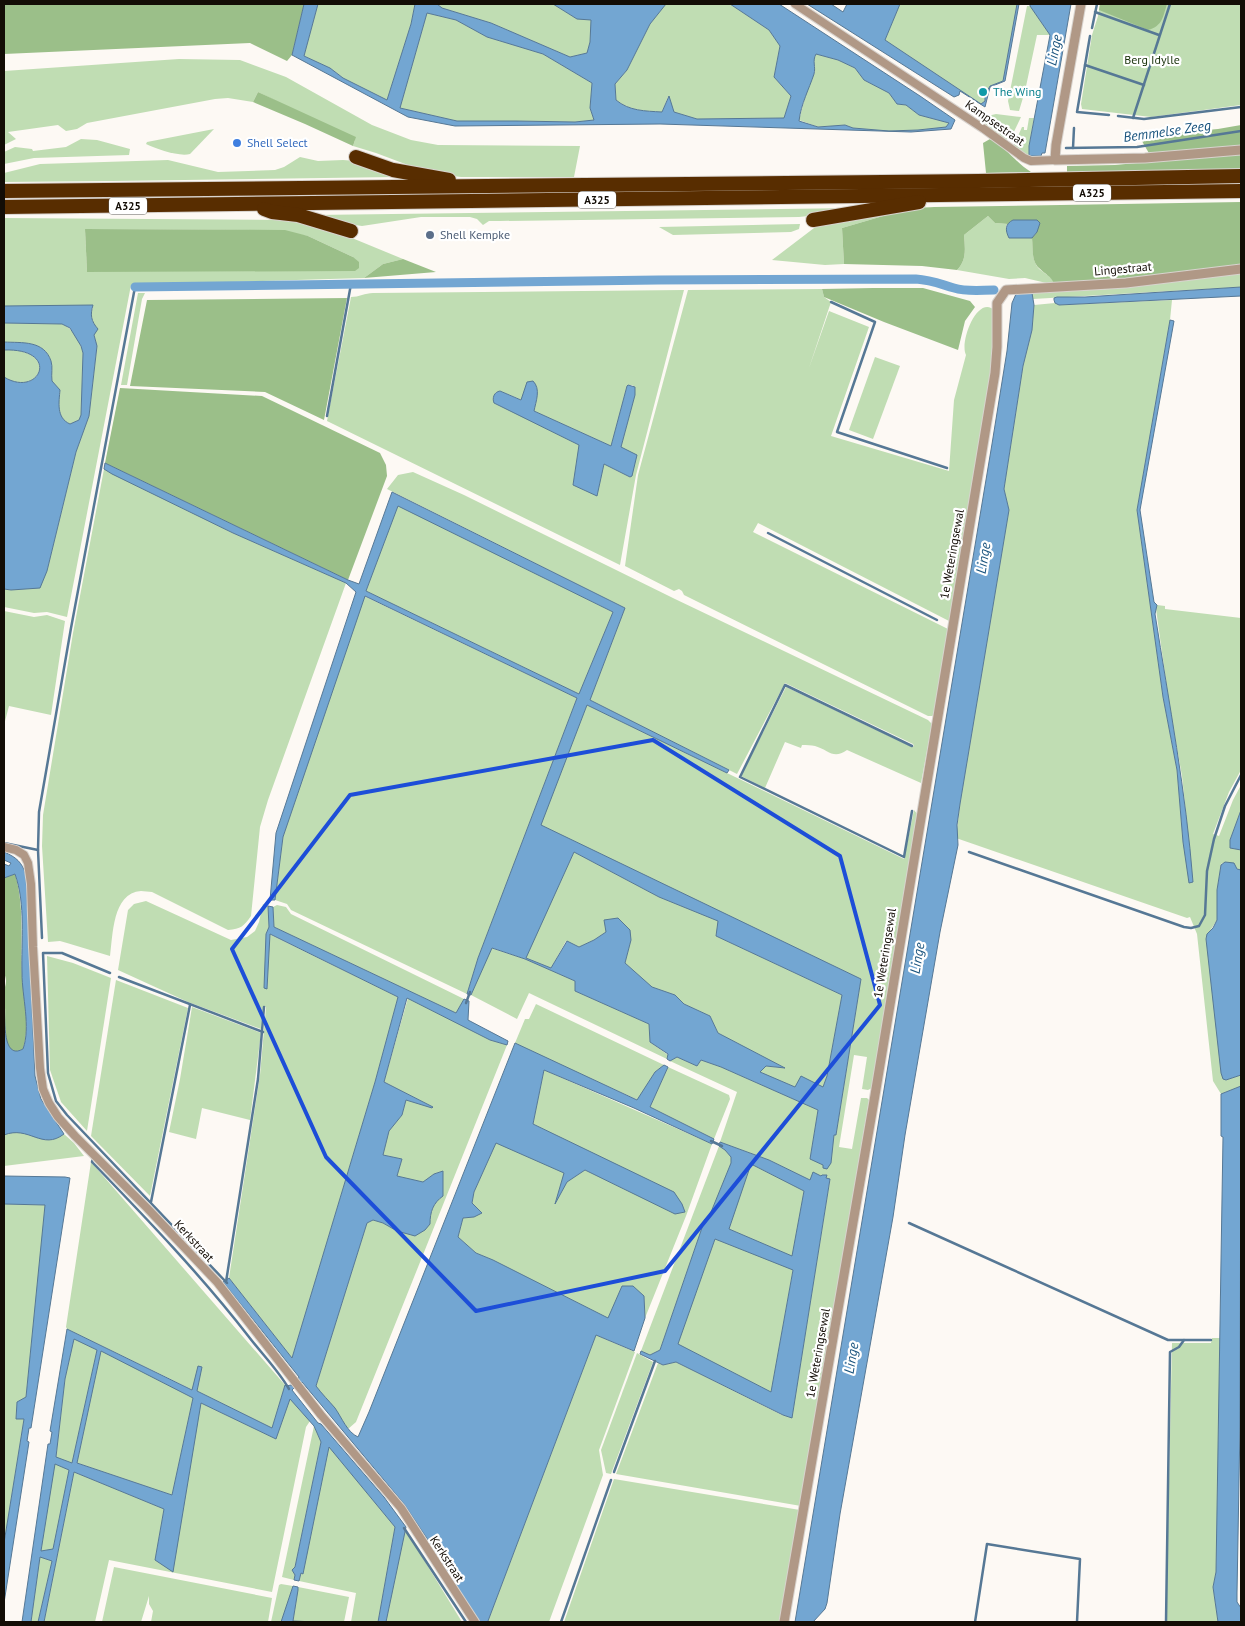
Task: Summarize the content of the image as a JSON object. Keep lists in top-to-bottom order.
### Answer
{
  "streets": {
    "highway": ["A325"],
    "street": [
      "Kampsestraat",
      "Lingestraat",
      "1e Weteringsewal",
      "Kerkstraat"
    ]
  },
  "crossings": [
    ["Lingestraat", "1e Weteringsewal"]
  ],
  "water": ["Linge", "Bemmelse Zeeg"],
  "parks": ["Berg Idylle"],
  "places": ["The Wing", "Shell Select", "Shell Kempke"]
}
